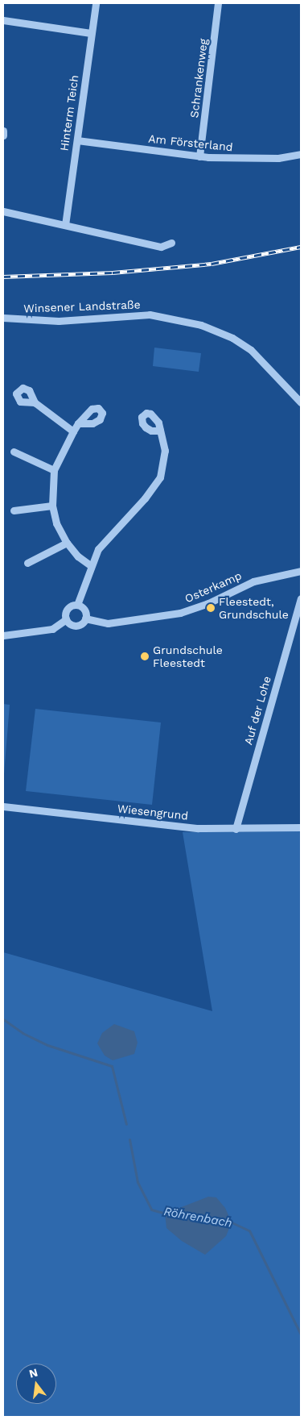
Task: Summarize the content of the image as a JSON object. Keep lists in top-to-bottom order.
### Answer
{
  "streets": {
    "street": [
      "Schrankenweg",
      "Hinterm Teich",
      "Am Försterland",
      "Winsener Landstraße",
      "Osterkamp",
      "Auf der Lohe",
      "Wiesengrund"
    ]
  },
  "crossings": [
    ["Schrankenweg", "Am Försterland"],
    ["Hinterm Teich", "Am Försterland"],
    ["Auf der Lohe", "Wiesengrund"]
  ],
  "water": ["Röhrenbach"],
  "places": ["Fleestedt, Grundschule", "Grundschule Fleestedt"],
  "north": "top"
}
